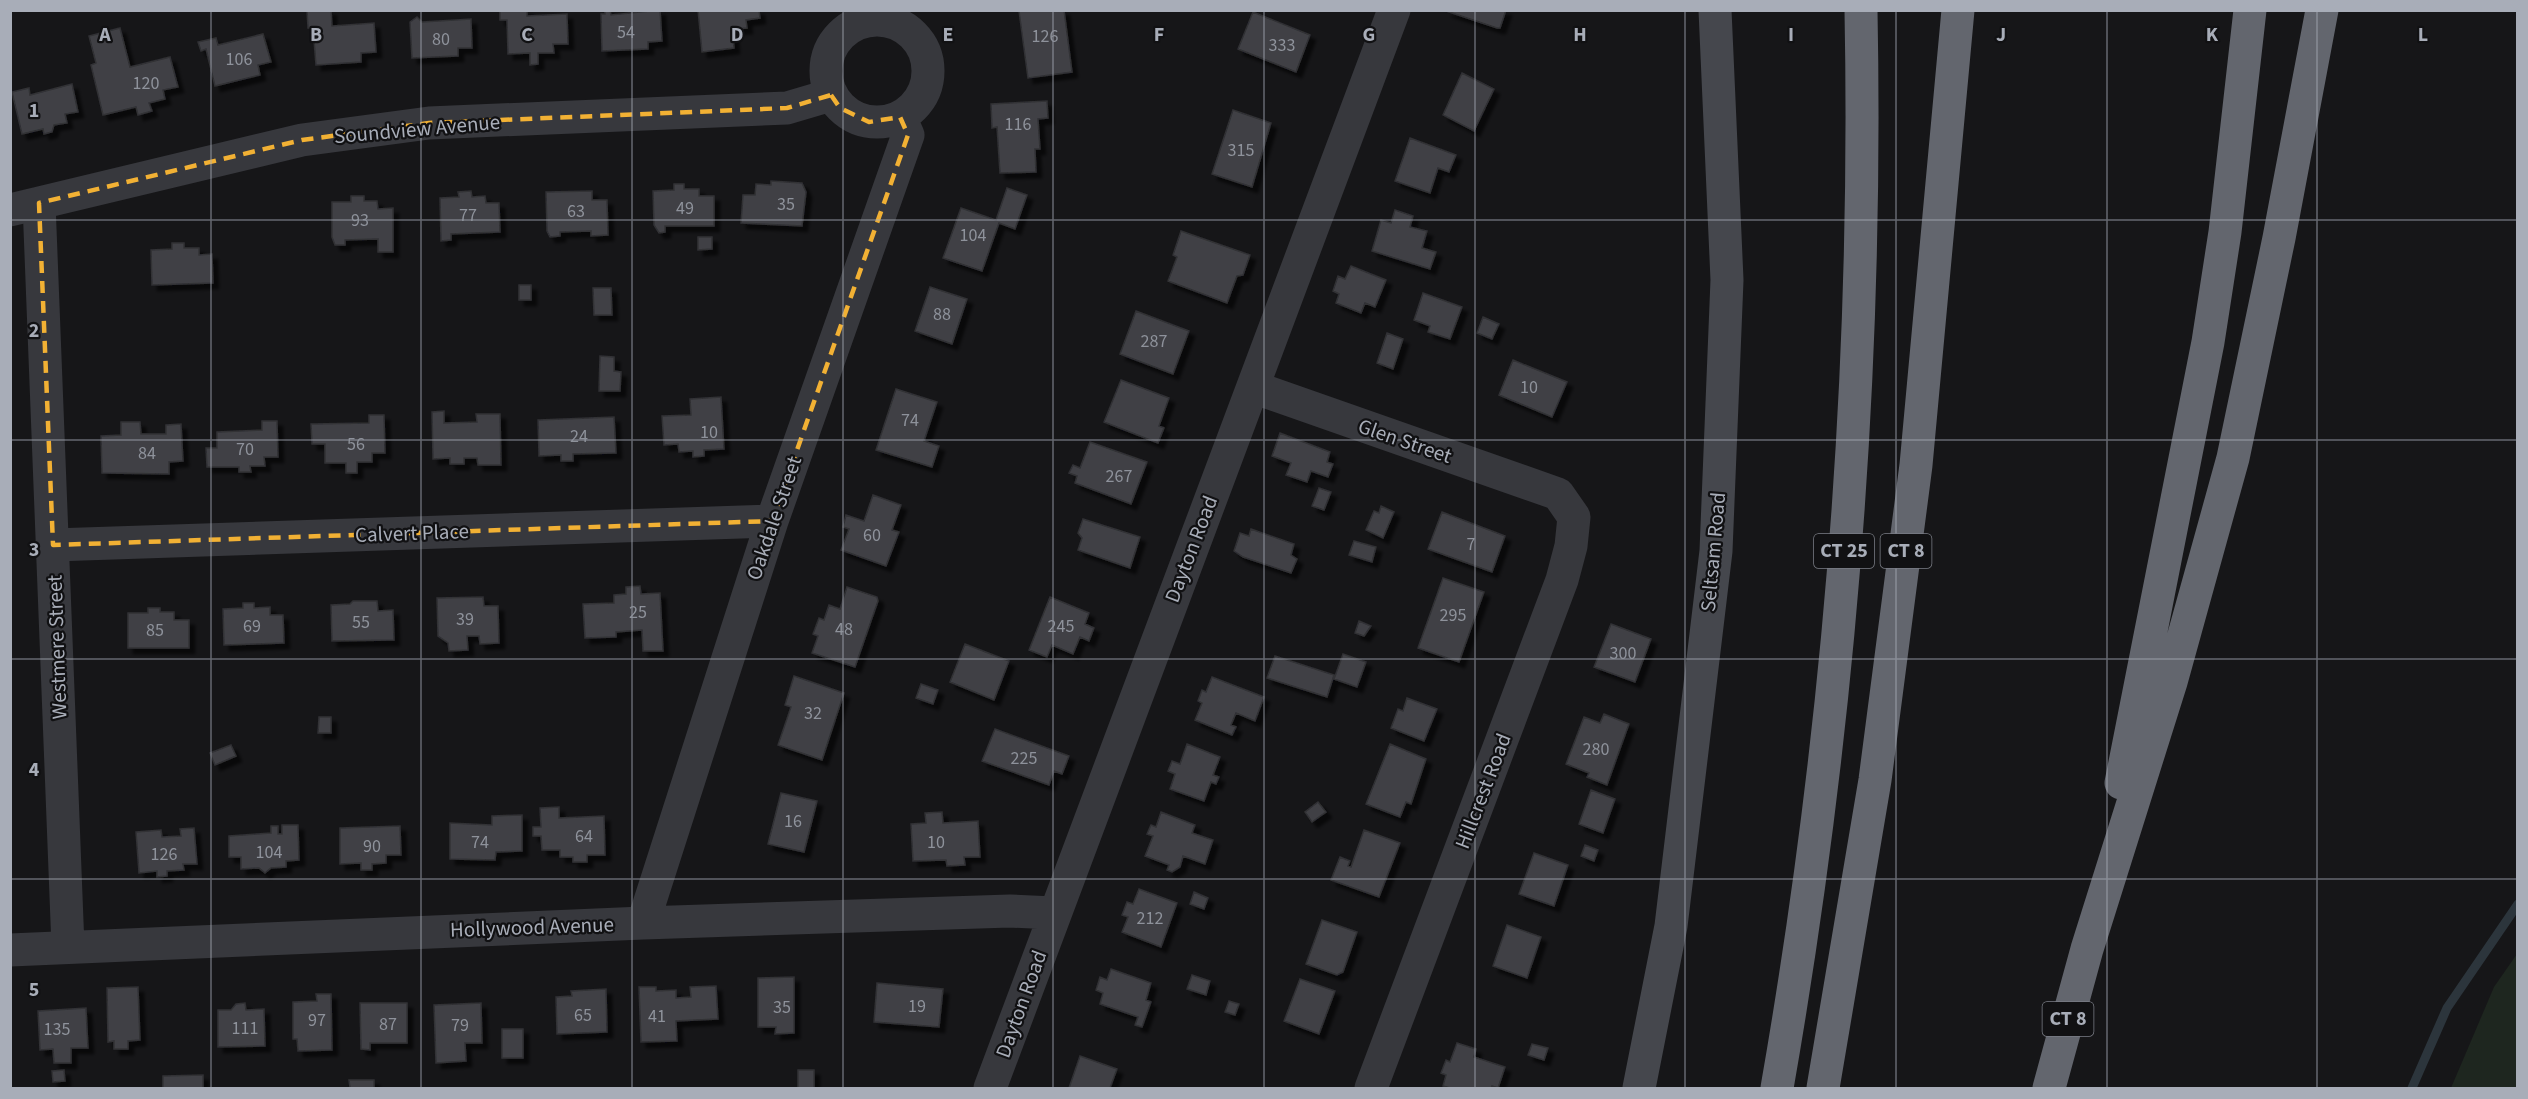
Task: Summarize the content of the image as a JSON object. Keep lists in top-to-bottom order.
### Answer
{
  "streets": {
    "highway": ["CT 25", "CT 8"],
    "main road": ["Seltsam Road"],
    "street": [
      "Soundview Avenue",
      "Glen Street",
      "Oakdale Street",
      "Calvert Place",
      "Dayton Road",
      "Westmere Street",
      "Hillcrest Road",
      "Hollywood Avenue"
    ]
  },
  "crossings": [
    ["Soundview Avenue", "Oakdale Street"],
    ["Soundview Avenue", "Westmere Street"],
    ["Glen Street", "Dayton Road"],
    ["Glen Street", "Hillcrest Road"],
    ["Oakdale Street", "Calvert Place"],
    ["Oakdale Street", "Hollywood Avenue"],
    ["Calvert Place", "Westmere Street"],
    ["Dayton Road", "Hollywood Avenue"],
    ["Westmere Street", "Hollywood Avenue"]
  ],
  "house_numbers": [
    "54",
    "126",
    "80",
    "333",
    "106",
    "120",
    "116",
    "315",
    "35",
    "49",
    "63",
    "77",
    "93",
    "104",
    "88",
    "287",
    "10",
    "74",
    "10",
    "24",
    "56",
    "70",
    "84",
    "267",
    "60",
    "7",
    "25",
    "295",
    "39",
    "55",
    "69",
    "245",
    "48",
    "85",
    "300",
    "32",
    "280",
    "225",
    "16",
    "64",
    "74",
    "10",
    "90",
    "104",
    "126",
    "212",
    "19",
    "35",
    "65",
    "41",
    "97",
    "87",
    "79",
    "111",
    "135"
  ],
  "grid": {
    "columns": [
      "A",
      "B",
      "C",
      "D",
      "E",
      "F",
      "G",
      "H",
      "I",
      "J",
      "K",
      "L"
    ],
    "rows": [
      "1",
      "2",
      "3",
      "4",
      "5"
    ]
  }
}
